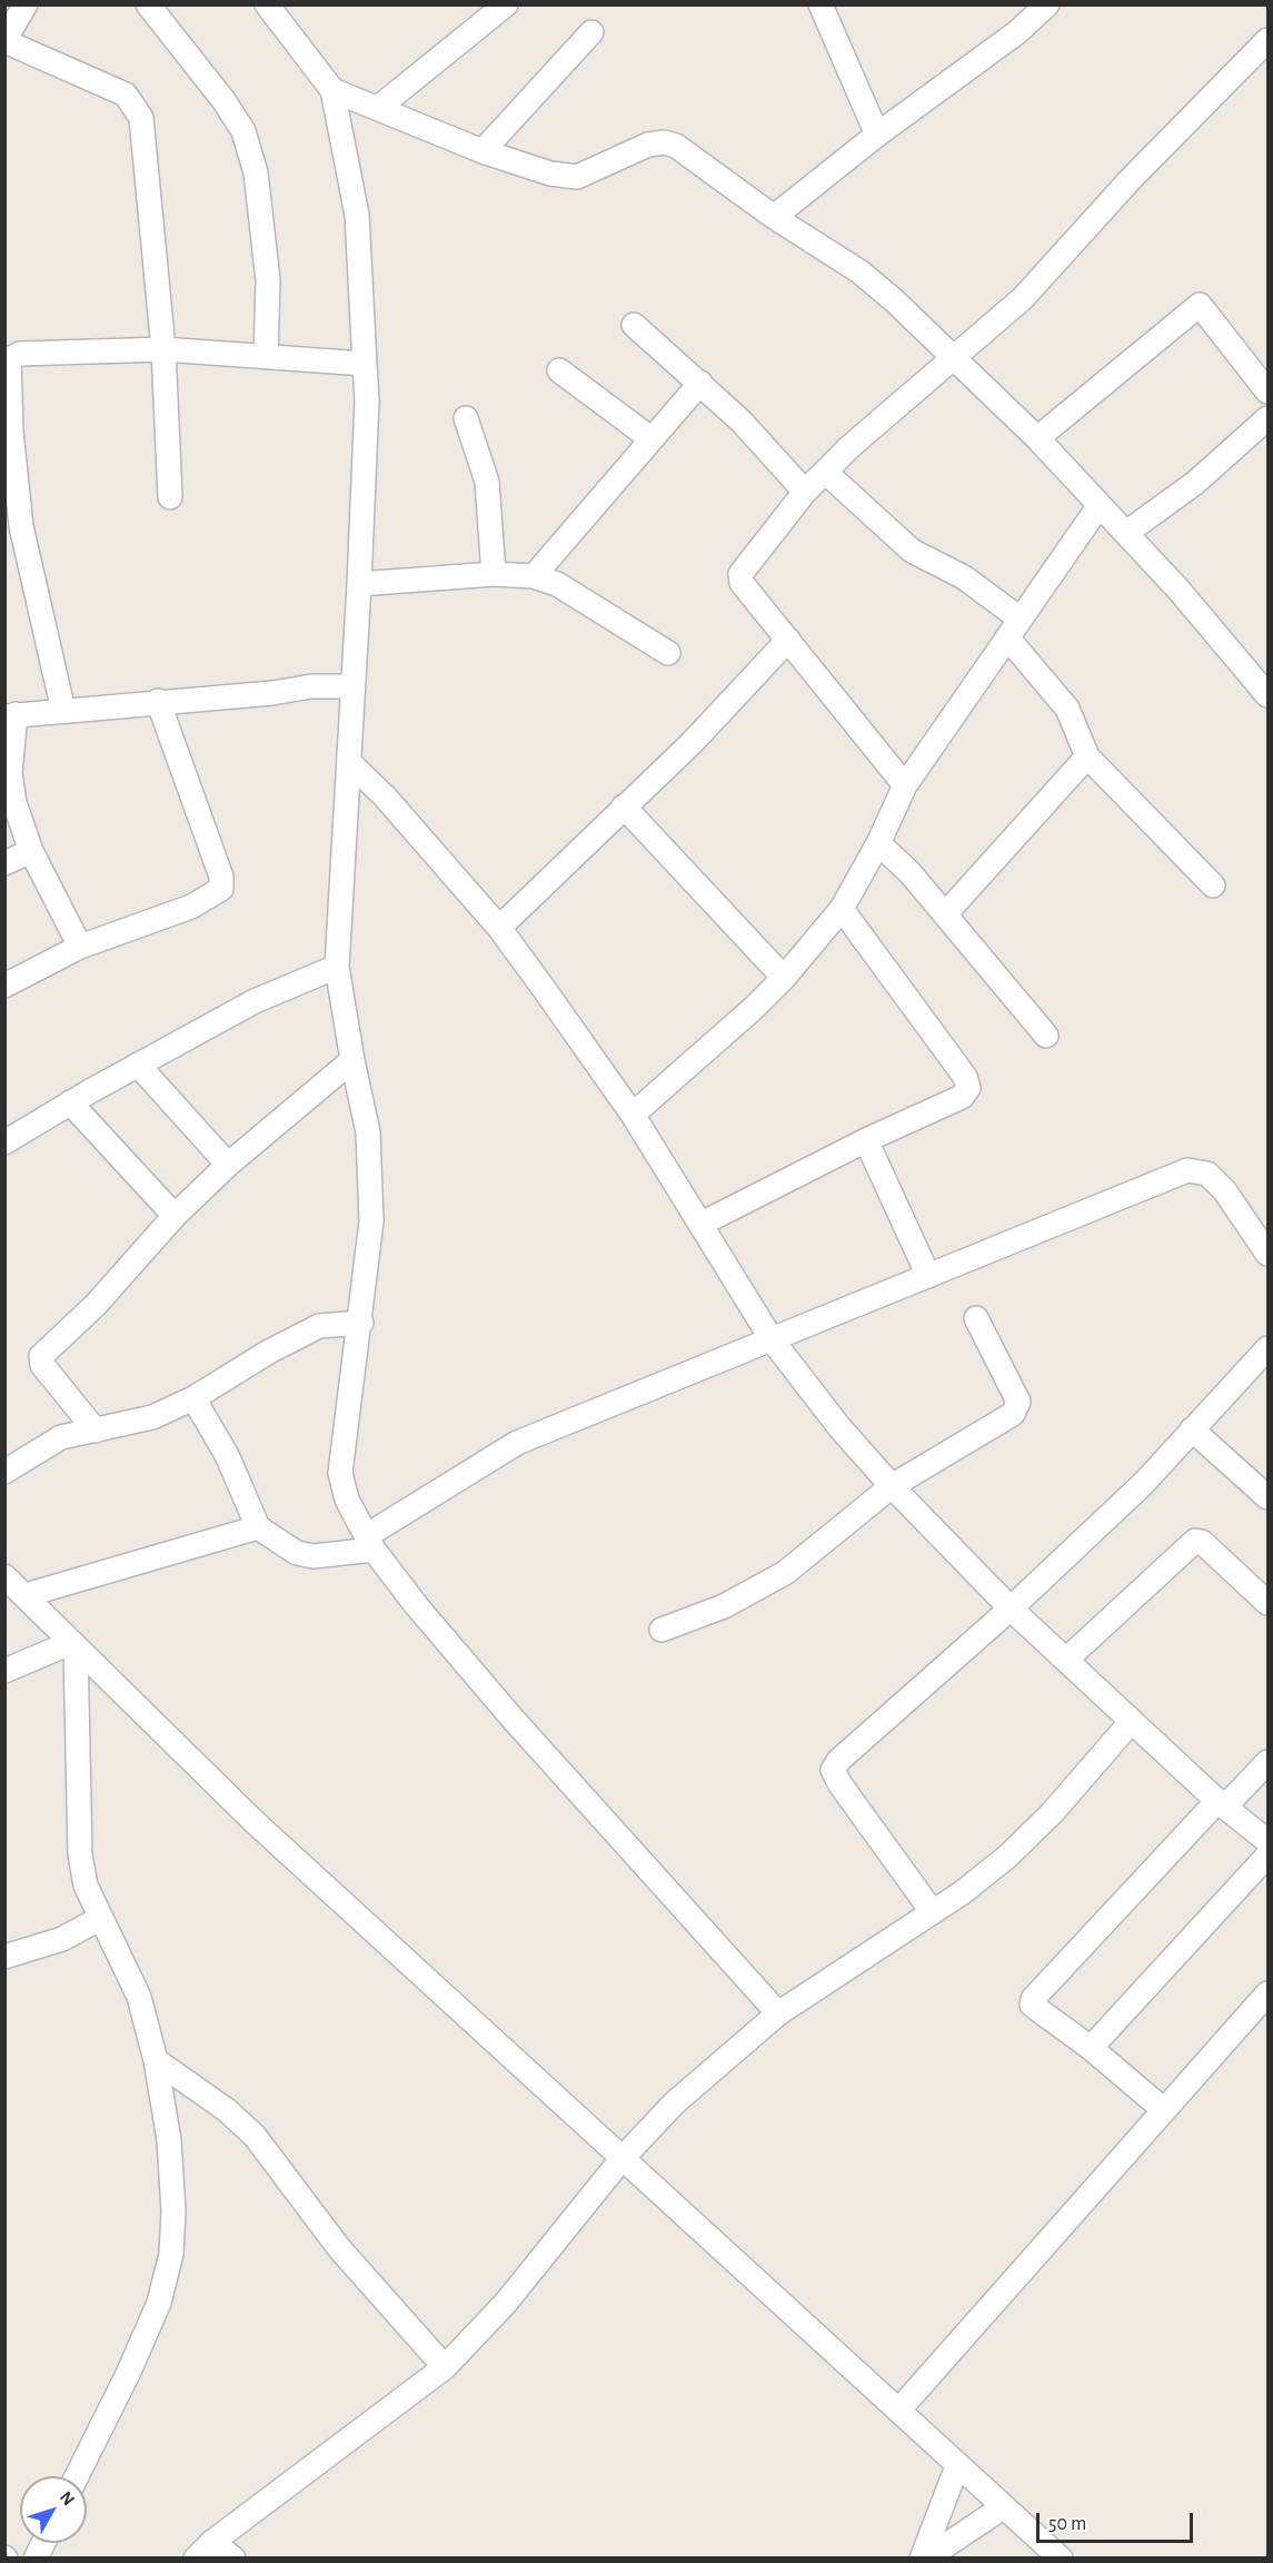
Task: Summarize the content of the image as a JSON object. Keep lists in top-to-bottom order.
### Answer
{
  "scale_bar": "50 m",
  "north": "top right"
}
